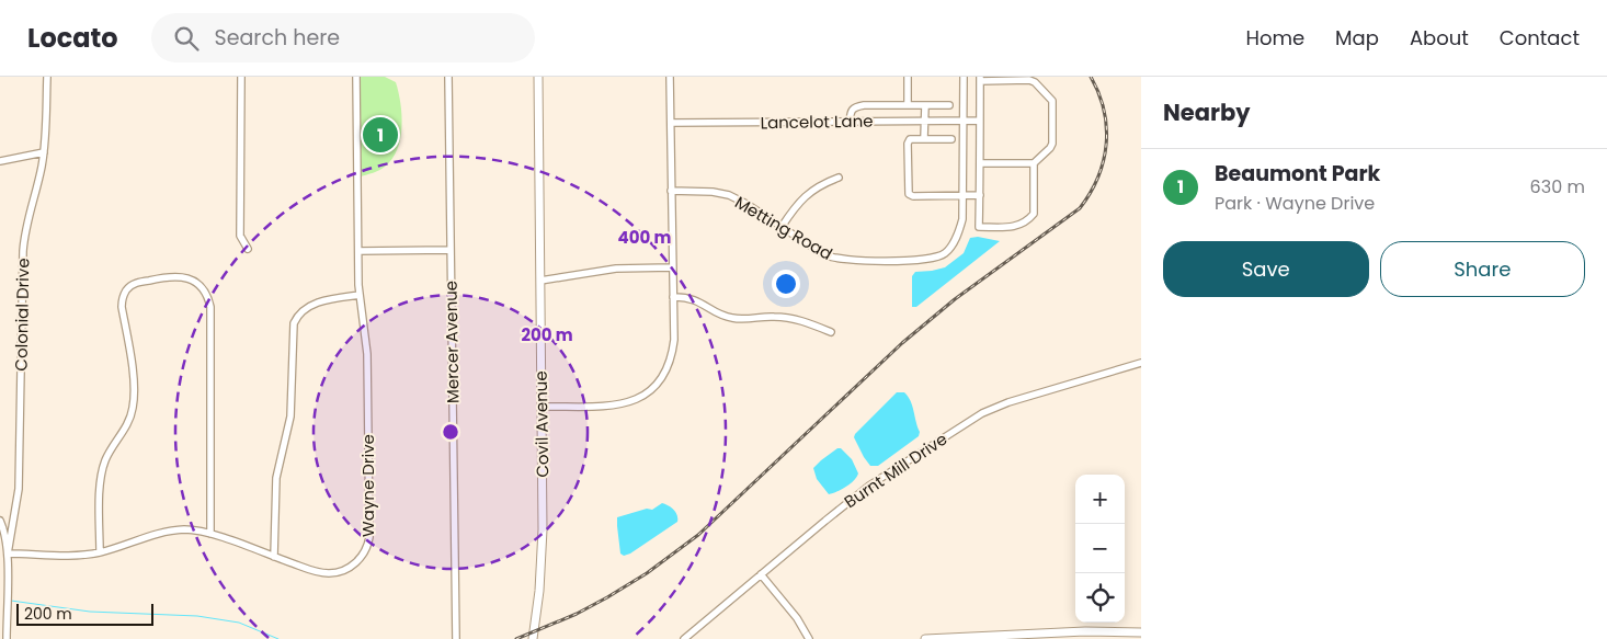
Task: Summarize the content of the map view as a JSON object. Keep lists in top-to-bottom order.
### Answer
{
  "streets": {
    "main road": ["Covil Avenue"],
    "street": [
      "Lancelot Lane",
      "Metting Road",
      "Colonial Drive",
      "Mercer Avenue",
      "Burnt Mill Drive",
      "Wayne Drive"
    ]
  },
  "crossings": [
    ["Lancelot Lane", "Metting Road"],
    ["Colonial Drive", "Wayne Drive"]
  ],
  "scale_bar": "200 m",
  "page": {
    "header": "Locato",
    "search": "Search here",
    "nav": [
      "Home",
      "Map",
      "About",
      "Contact"
    ],
    "heading": "Nearby",
    "pins": "1",
    "list": [
      {
        "mark": "1",
        "name": "Beaumont Park",
        "note": "Park · Wayne Drive",
        "value": "630 m"
      }
    ],
    "buttons": ["Save", "Share"],
    "map_buttons": ["+", "−"],
    "scale": "200 m"
  },
  "rings": ["400 m", "200 m"]
}
